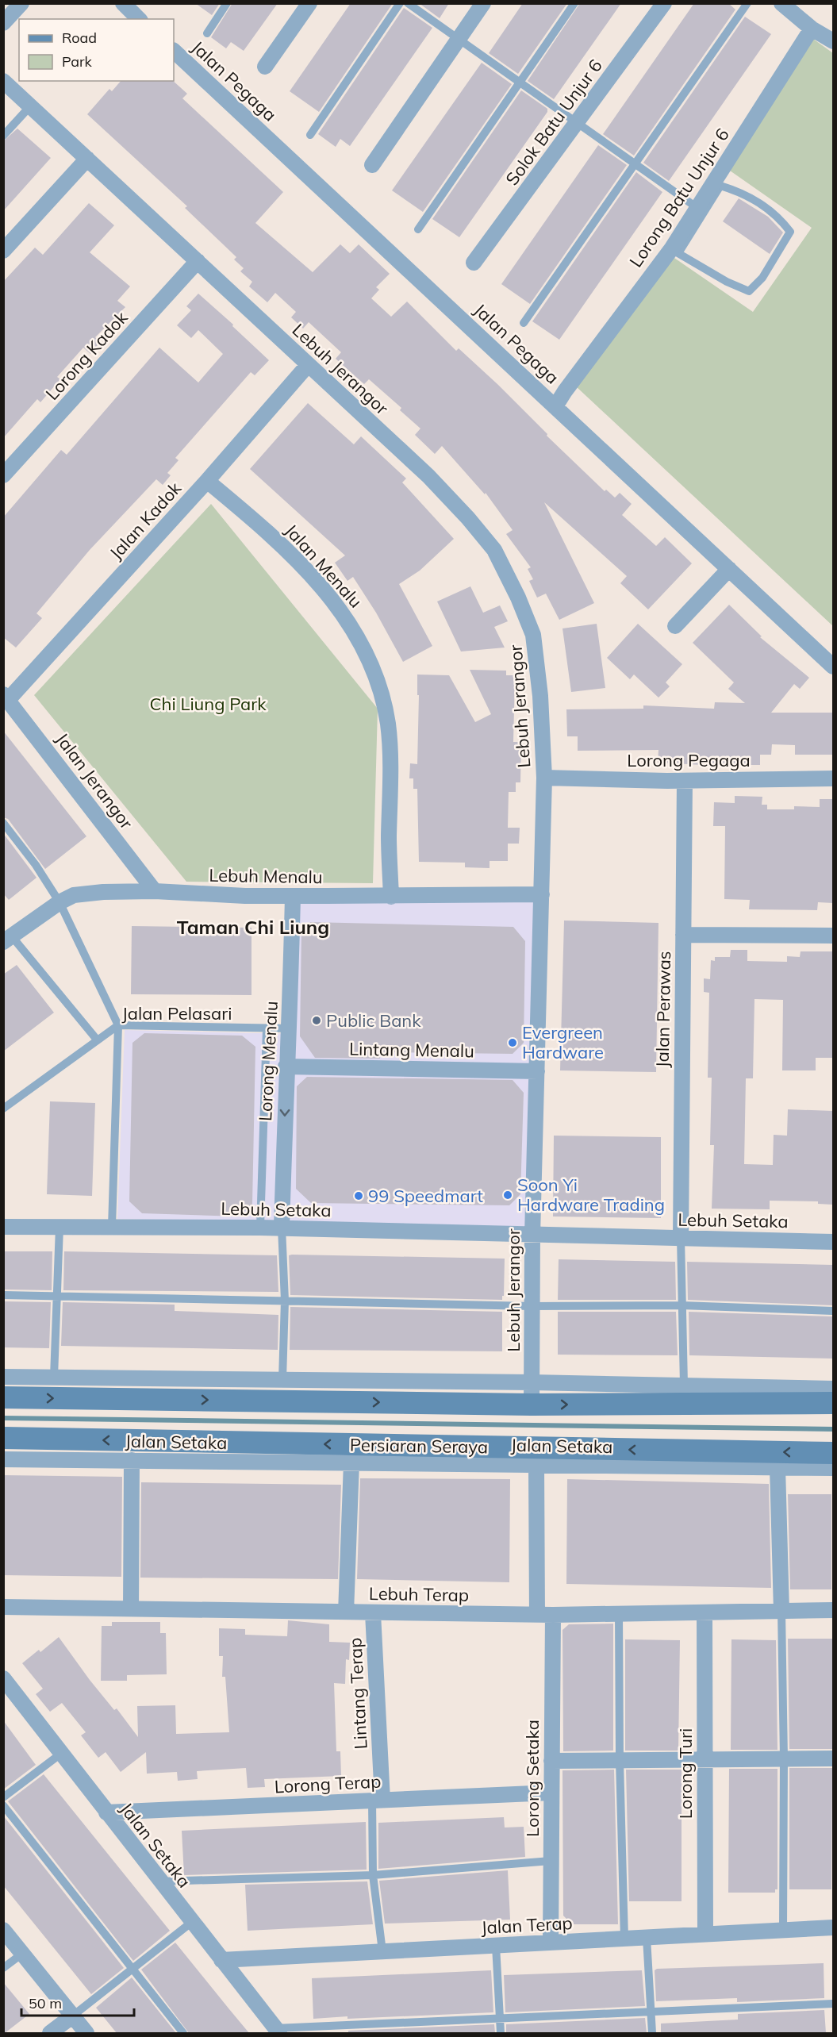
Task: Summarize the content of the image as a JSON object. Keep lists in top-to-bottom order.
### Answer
{
  "streets": {
    "main road": ["Persiaran Seraya"],
    "street": [
      "Jalan Pegaga",
      "Solok Batu Unjur 6",
      "Lorong Batu Unjur 6",
      "Lorong Kadok",
      "Lebuh Jerangor",
      "Jalan Kadok",
      "Jalan Menalu",
      "Lorong Pegaga",
      "Jalan Jerangor",
      "Lebuh Menalu",
      "Jalan Perawas",
      "Lintang Menalu",
      "Lorong Menalu",
      "Lebuh Setaka",
      "Jalan Setaka",
      "Lebuh Terap",
      "Lintang Terap",
      "Lorong Turi",
      "Lorong Setaka",
      "Lorong Terap",
      "Jalan Terap"
    ],
    "lane": ["Jalan Pelasari"]
  },
  "crossings": [
    ["Jalan Pegaga", "Lorong Batu Unjur 6"],
    ["Lorong Kadok", "Lebuh Jerangor"],
    ["Lebuh Jerangor", "Jalan Kadok"],
    ["Lebuh Jerangor", "Lorong Pegaga"],
    ["Lebuh Jerangor", "Lebuh Menalu"],
    ["Lebuh Jerangor", "Lintang Menalu"],
    ["Lebuh Jerangor", "Lebuh Setaka"],
    ["Jalan Kadok", "Jalan Menalu"],
    ["Jalan Kadok", "Jalan Jerangor"],
    ["Jalan Menalu", "Lebuh Menalu"],
    ["Lorong Pegaga", "Jalan Perawas"],
    ["Jalan Jerangor", "Lebuh Menalu"],
    ["Lebuh Menalu", "Lorong Menalu"],
    ["Jalan Perawas", "Lebuh Setaka"],
    ["Jalan Pelasari", "Lorong Menalu"],
    ["Lintang Menalu", "Lorong Menalu"],
    ["Lorong Menalu", "Lebuh Setaka"],
    ["Jalan Setaka", "Lorong Terap"],
    ["Jalan Setaka", "Jalan Terap"],
    ["Lebuh Terap", "Lintang Terap"],
    ["Lebuh Terap", "Lorong Turi"],
    ["Lebuh Terap", "Lorong Setaka"],
    ["Lintang Terap", "Lorong Terap"],
    ["Lorong Turi", "Jalan Terap"],
    ["Lorong Setaka", "Lorong Terap"],
    ["Lorong Setaka", "Jalan Terap"]
  ],
  "districts": ["Taman Chi Liung"],
  "parks": ["Chi Liung Park"],
  "places": [
    "Public Bank",
    "Evergreen Hardware",
    "Soon Yi Hardware Trading",
    "99 Speedmart"
  ],
  "legend": ["Road", "Park"],
  "scale_bar": "50 m"
}
